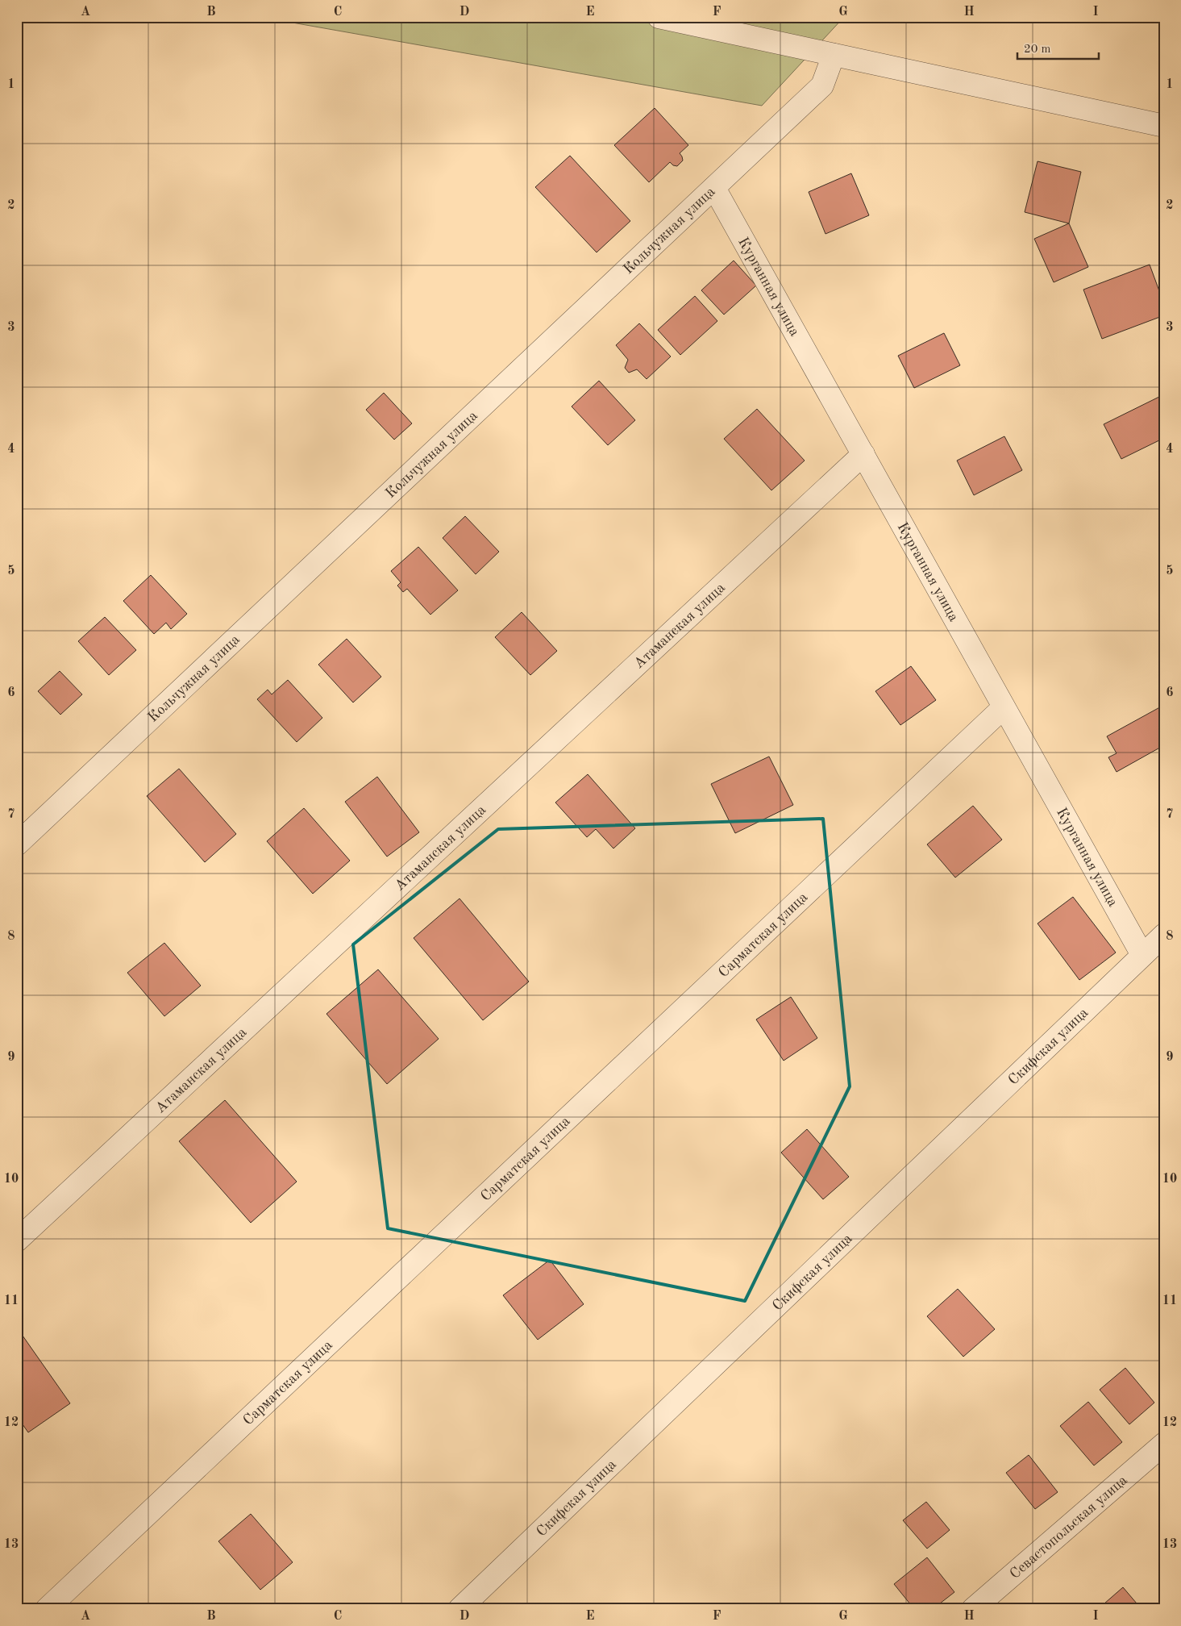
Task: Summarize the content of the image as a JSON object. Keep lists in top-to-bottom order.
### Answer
{
  "streets": {
    "street": [
      "Кольчужная улица",
      "Курганная улица",
      "Атаманская улица",
      "Сарматская улица",
      "Скифская улица",
      "Севастопольская улица"
    ]
  },
  "crossings": [
    ["Кольчужная улица", "Курганная улица"],
    ["Курганная улица", "Атаманская улица"],
    ["Курганная улица", "Сарматская улица"],
    ["Курганная улица", "Скифская улица"]
  ],
  "scale_bar": "20 m",
  "grid": {
    "columns": [
      "A",
      "B",
      "C",
      "D",
      "E",
      "F",
      "G",
      "H",
      "I"
    ],
    "rows": [
      "1",
      "2",
      "3",
      "4",
      "5",
      "6",
      "7",
      "8",
      "9",
      "10",
      "11",
      "12",
      "13"
    ]
  }
}
